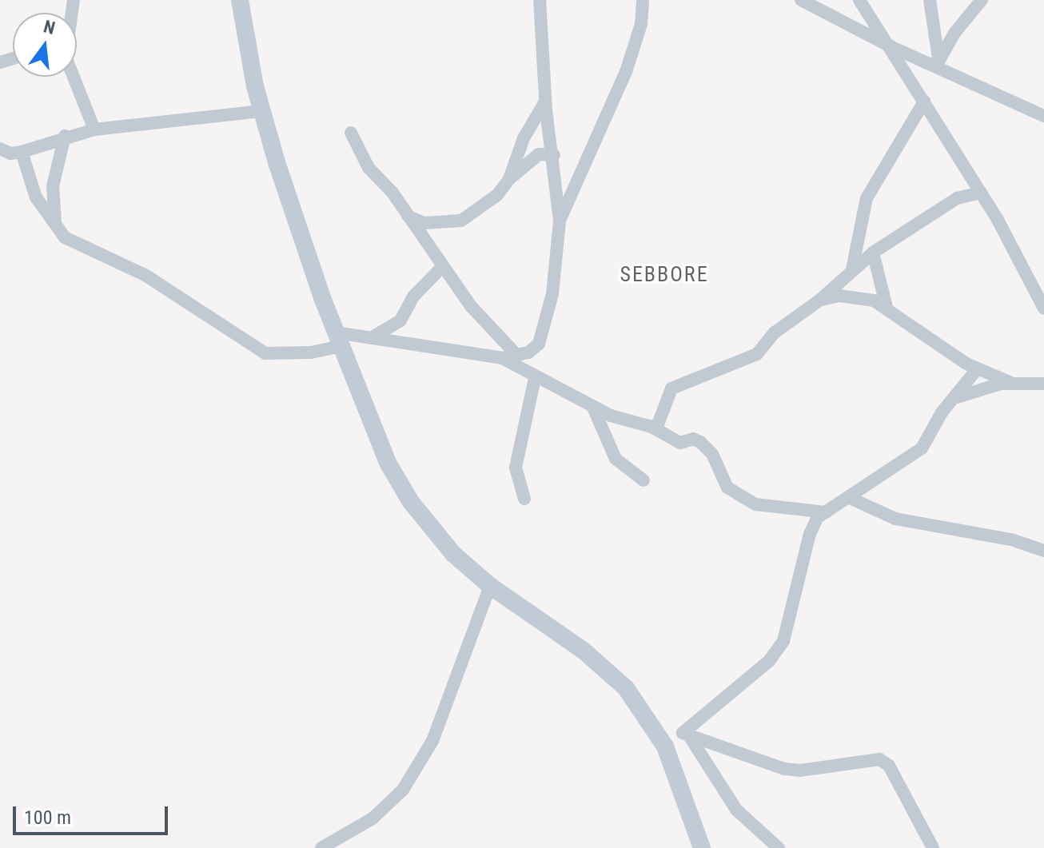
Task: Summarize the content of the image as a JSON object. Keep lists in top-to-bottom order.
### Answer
{
  "districts": ["SEBBORE"],
  "scale_bar": "100 m",
  "north": "top"
}
